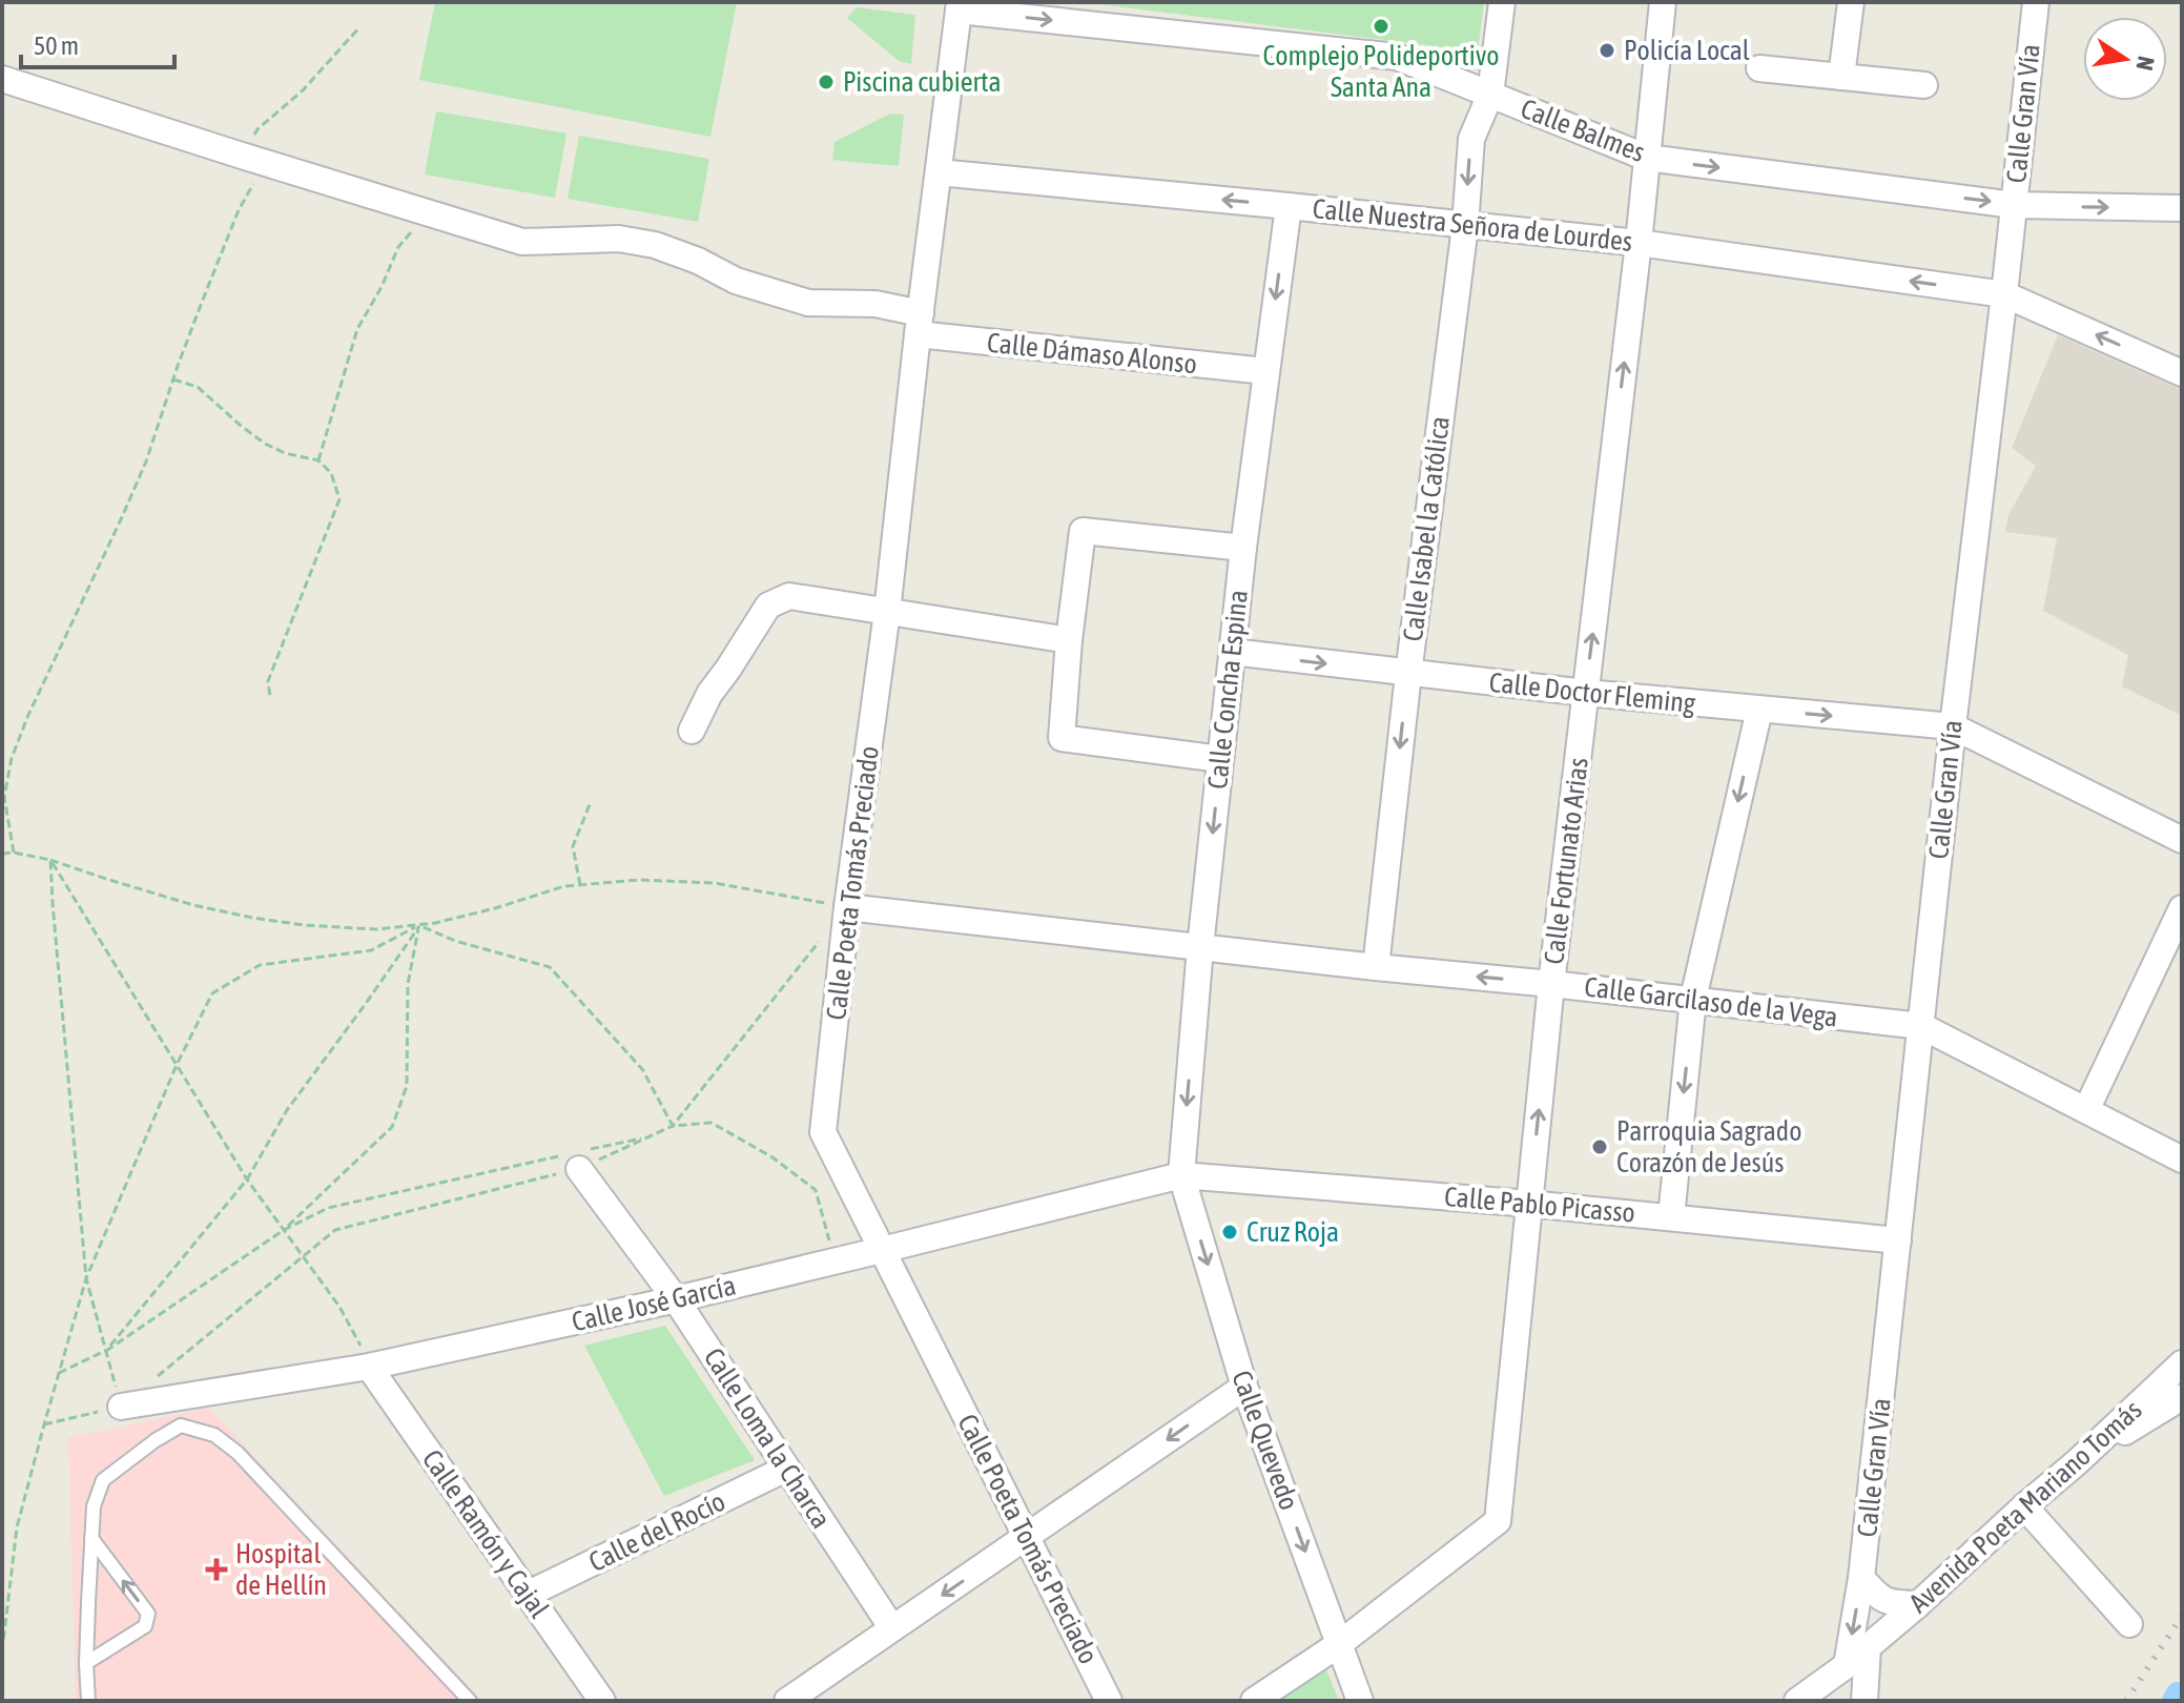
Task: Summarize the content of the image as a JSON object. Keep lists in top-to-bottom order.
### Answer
{
  "streets": {
    "street": [
      "Calle Gran Vía",
      "Calle Balmes",
      "Calle Nuestra Señora de Lourdes",
      "Calle Dámaso Alonso",
      "Calle Isabel la Católica",
      "Calle Concha Espina",
      "Calle Doctor Fleming",
      "Calle Fortunato Arias",
      "Calle Poeta Tomás Preciado",
      "Calle Garcilaso de la Vega",
      "Calle Pablo Picasso",
      "Calle José García",
      "Calle Loma la Charca",
      "Calle Quevedo",
      "Avenida Poeta Mariano Tomás",
      "Calle del Rocío",
      "Calle Ramón y Cajal"
    ]
  },
  "crossings": [
    ["Calle Gran Vía", "Calle Balmes"],
    ["Calle Gran Vía", "Calle Nuestra Señora de Lourdes"],
    ["Calle Gran Vía", "Calle Doctor Fleming"],
    ["Calle Gran Vía", "Calle Garcilaso de la Vega"],
    ["Calle Gran Vía", "Calle Pablo Picasso"],
    ["Calle Gran Vía", "Avenida Poeta Mariano Tomás"],
    ["Calle Balmes", "Calle Isabel la Católica"],
    ["Calle Balmes", "Calle Fortunato Arias"],
    ["Calle Balmes", "Calle Poeta Tomás Preciado"],
    ["Calle Nuestra Señora de Lourdes", "Calle Isabel la Católica"],
    ["Calle Nuestra Señora de Lourdes", "Calle Concha Espina"],
    ["Calle Nuestra Señora de Lourdes", "Calle Fortunato Arias"],
    ["Calle Nuestra Señora de Lourdes", "Calle Poeta Tomás Preciado"],
    ["Calle Dámaso Alonso", "Calle Concha Espina"],
    ["Calle Dámaso Alonso", "Calle Poeta Tomás Preciado"],
    ["Calle Isabel la Católica", "Calle Doctor Fleming"],
    ["Calle Isabel la Católica", "Calle Garcilaso de la Vega"],
    ["Calle Concha Espina", "Calle Doctor Fleming"],
    ["Calle Concha Espina", "Calle Garcilaso de la Vega"],
    ["Calle Concha Espina", "Calle Pablo Picasso"],
    ["Calle Concha Espina", "Calle José García"],
    ["Calle Concha Espina", "Calle Quevedo"],
    ["Calle Doctor Fleming", "Calle Fortunato Arias"],
    ["Calle Fortunato Arias", "Calle Garcilaso de la Vega"],
    ["Calle Fortunato Arias", "Calle Pablo Picasso"],
    ["Calle Fortunato Arias", "Calle Quevedo"],
    ["Calle Poeta Tomás Preciado", "Calle Garcilaso de la Vega"],
    ["Calle Poeta Tomás Preciado", "Calle José García"],
    ["Calle Pablo Picasso", "Calle José García"],
    ["Calle Pablo Picasso", "Calle Quevedo"],
    ["Calle José García", "Calle Loma la Charca"],
    ["Calle José García", "Calle Quevedo"],
    ["Calle José García", "Calle Ramón y Cajal"],
    ["Calle Loma la Charca", "Calle del Rocío"],
    ["Calle del Rocío", "Calle Ramón y Cajal"]
  ],
  "one_way": [
    "Calle Balmes",
    "Calle Nuestra Señora de Lourdes",
    "Calle Isabel la Católica",
    "Calle Concha Espina",
    "Calle Doctor Fleming",
    "Calle Quevedo"
  ],
  "places": {
    "other": [
      "Complejo Polideportivo Santa Ana",
      "Policía Local",
      "Piscina cubierta",
      "Parroquia Sagrado Corazón de Jesús",
      "Cruz Roja"
    ],
    "health": ["Hospital de Hellín"]
  },
  "scale_bar": "50 m",
  "north": "right"
}
